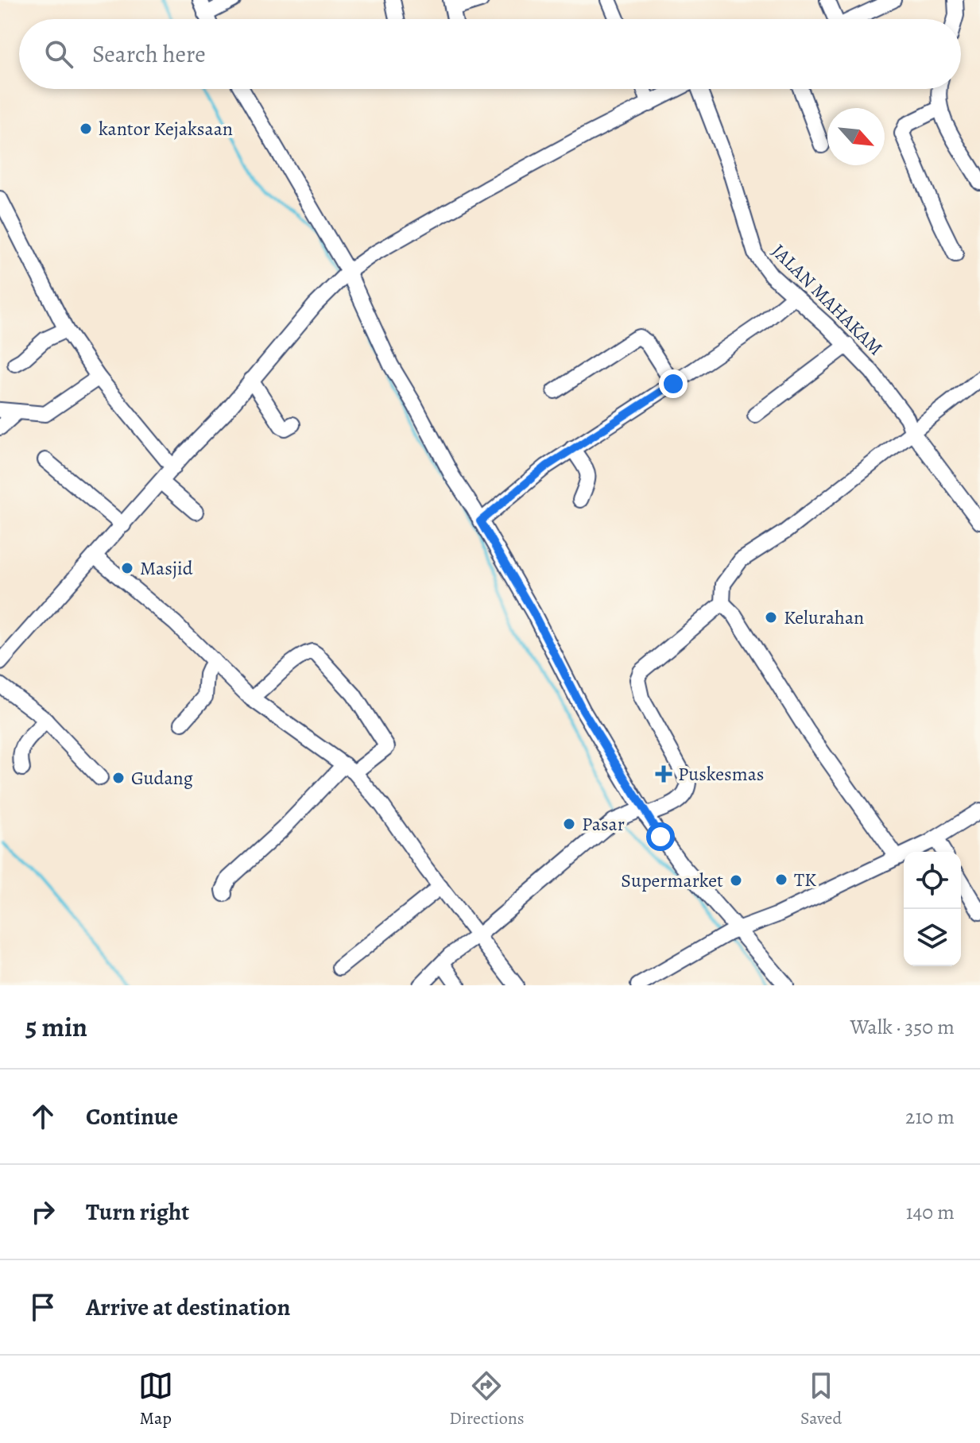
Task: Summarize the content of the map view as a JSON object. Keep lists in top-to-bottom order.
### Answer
{
  "streets": {
    "street": ["JALAN MAHAKAM"]
  },
  "places": {
    "other": [
      "kantor Kejaksaan",
      "Masjid",
      "Kelurahan",
      "Gudang",
      "Pasar",
      "TK",
      "Supermarket"
    ],
    "health": ["Puskesmas"]
  },
  "north": "bottom right",
  "page": {
    "search": "Search here",
    "heading": ["5 min", "Walk · 350 m"],
    "list": [
      ["Continue", "210 m"],
      ["Turn right", "140 m"],
      "Arrive at destination"
    ],
    "nav": ["Map", "Directions", "Saved"]
  }
}
